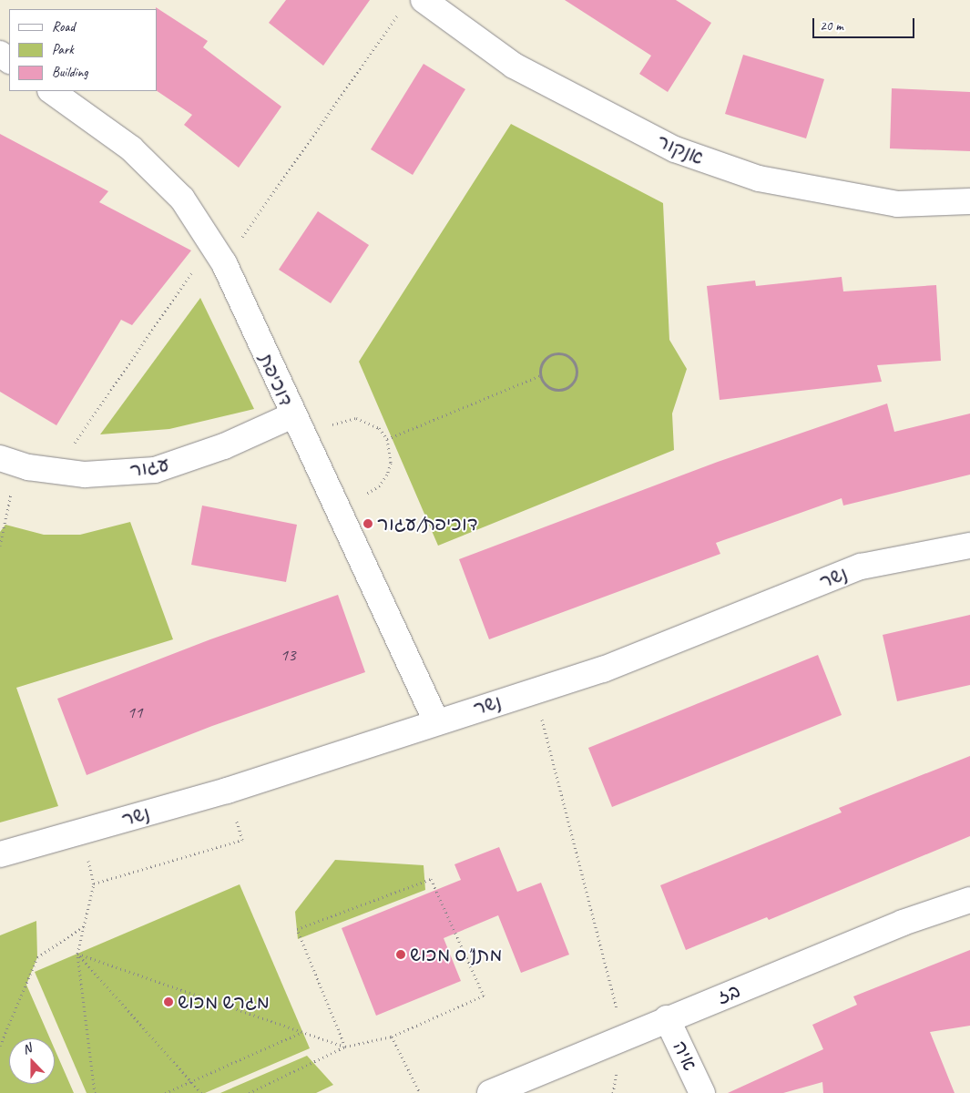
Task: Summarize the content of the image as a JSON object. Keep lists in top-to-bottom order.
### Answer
{
  "streets": {
    "street": [
      "אנקור",
      "דוכיפת",
      "עגור",
      "נשר",
      "בז",
      "איה"
    ]
  },
  "crossings": [
    ["דוכיפת", "עגור"],
    ["דוכיפת", "נשר"],
    ["בז", "איה"]
  ],
  "places": ["דוכיפת/עגור", "מתנ\"ס מכוש", "מגרש מכוש"],
  "house_numbers": ["13", "11"],
  "legend": ["Road", "Park", "Building"],
  "scale_bar": "20 m",
  "north": "top"
}
